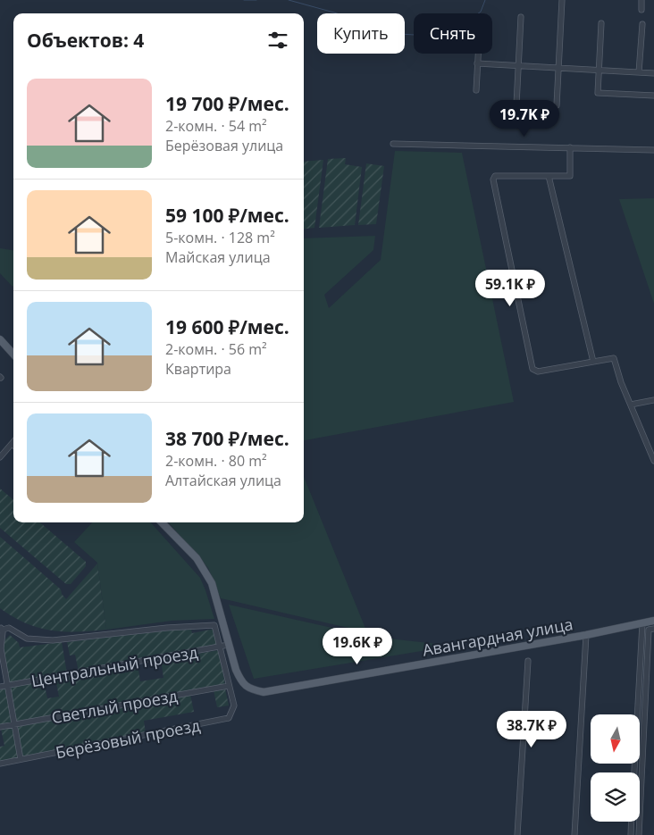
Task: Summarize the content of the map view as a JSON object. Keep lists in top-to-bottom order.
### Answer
{
  "streets": {
    "main road": ["Авангардная улица"],
    "street": ["Центральный проезд", "Светлый проезд", "Берёзовый проезд"]
  },
  "crossings": [
    ["Авангардная улица", "Центральный проезд"],
    ["Светлый проезд", "Берёзовый проезд"]
  ],
  "north": "bottom",
  "page": {
    "chip": ["Купить", "Снять"],
    "heading": "Объектов: 4",
    "list": [
      {
        "name": "19 700 ₽/мес.",
        "note": "2-комн. · 54 m² · Берёзовая улица"
      },
      {
        "name": "59 100 ₽/мес.",
        "note": "5-комн. · 128 m² · Майская улица"
      },
      {
        "name": "19 600 ₽/мес.",
        "note": "2-комн. · 56 m² · Квартира"
      },
      {
        "name": "38 700 ₽/мес.",
        "note": "2-комн. · 80 m² · Алтайская улица"
      }
    ],
    "price": [
      "19.7K ₽",
      "59.1K ₽",
      "19.6K ₽",
      "38.7K ₽"
    ]
  }
}
